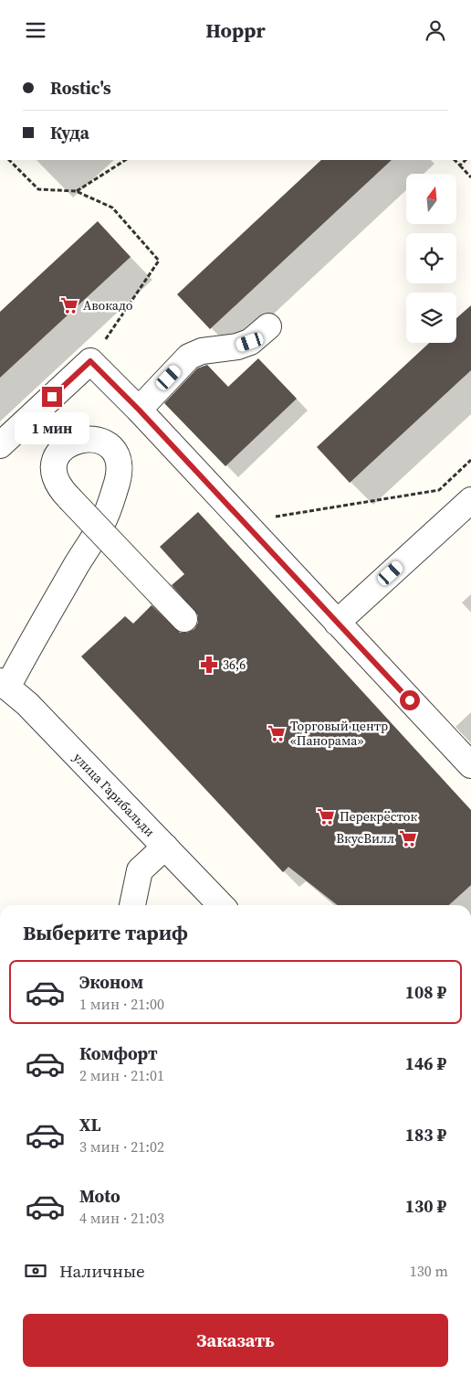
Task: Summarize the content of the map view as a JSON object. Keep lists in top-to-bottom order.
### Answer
{
  "streets": {
    "street": ["улица Гарибальди"]
  },
  "places": {
    "supermarket": [
      "Авокадо",
      "Торговый центр «Панорама»",
      "Перекрёсток",
      "ВкусВилл"
    ],
    "pharmacy": ["36,6"]
  },
  "north": "top",
  "page": {
    "header": "Hoppr",
    "banner": ["Rostic's", "Куда"],
    "bubble": "1 мин",
    "heading": "Выберите тариф",
    "list": [
      {
        "name": "Эконом",
        "note": "1 мин · 21:00",
        "value": "108 ₽"
      },
      {
        "name": "Комфорт",
        "note": "2 мин · 21:01",
        "value": "146 ₽"
      },
      {
        "name": "XL",
        "note": "3 мин · 21:02",
        "value": "183 ₽"
      },
      {
        "name": "Moto",
        "note": "4 мин · 21:03",
        "value": "130 ₽"
      }
    ],
    "pay": ["Наличные", "130 m"],
    "buttons": "Заказать"
  }
}
